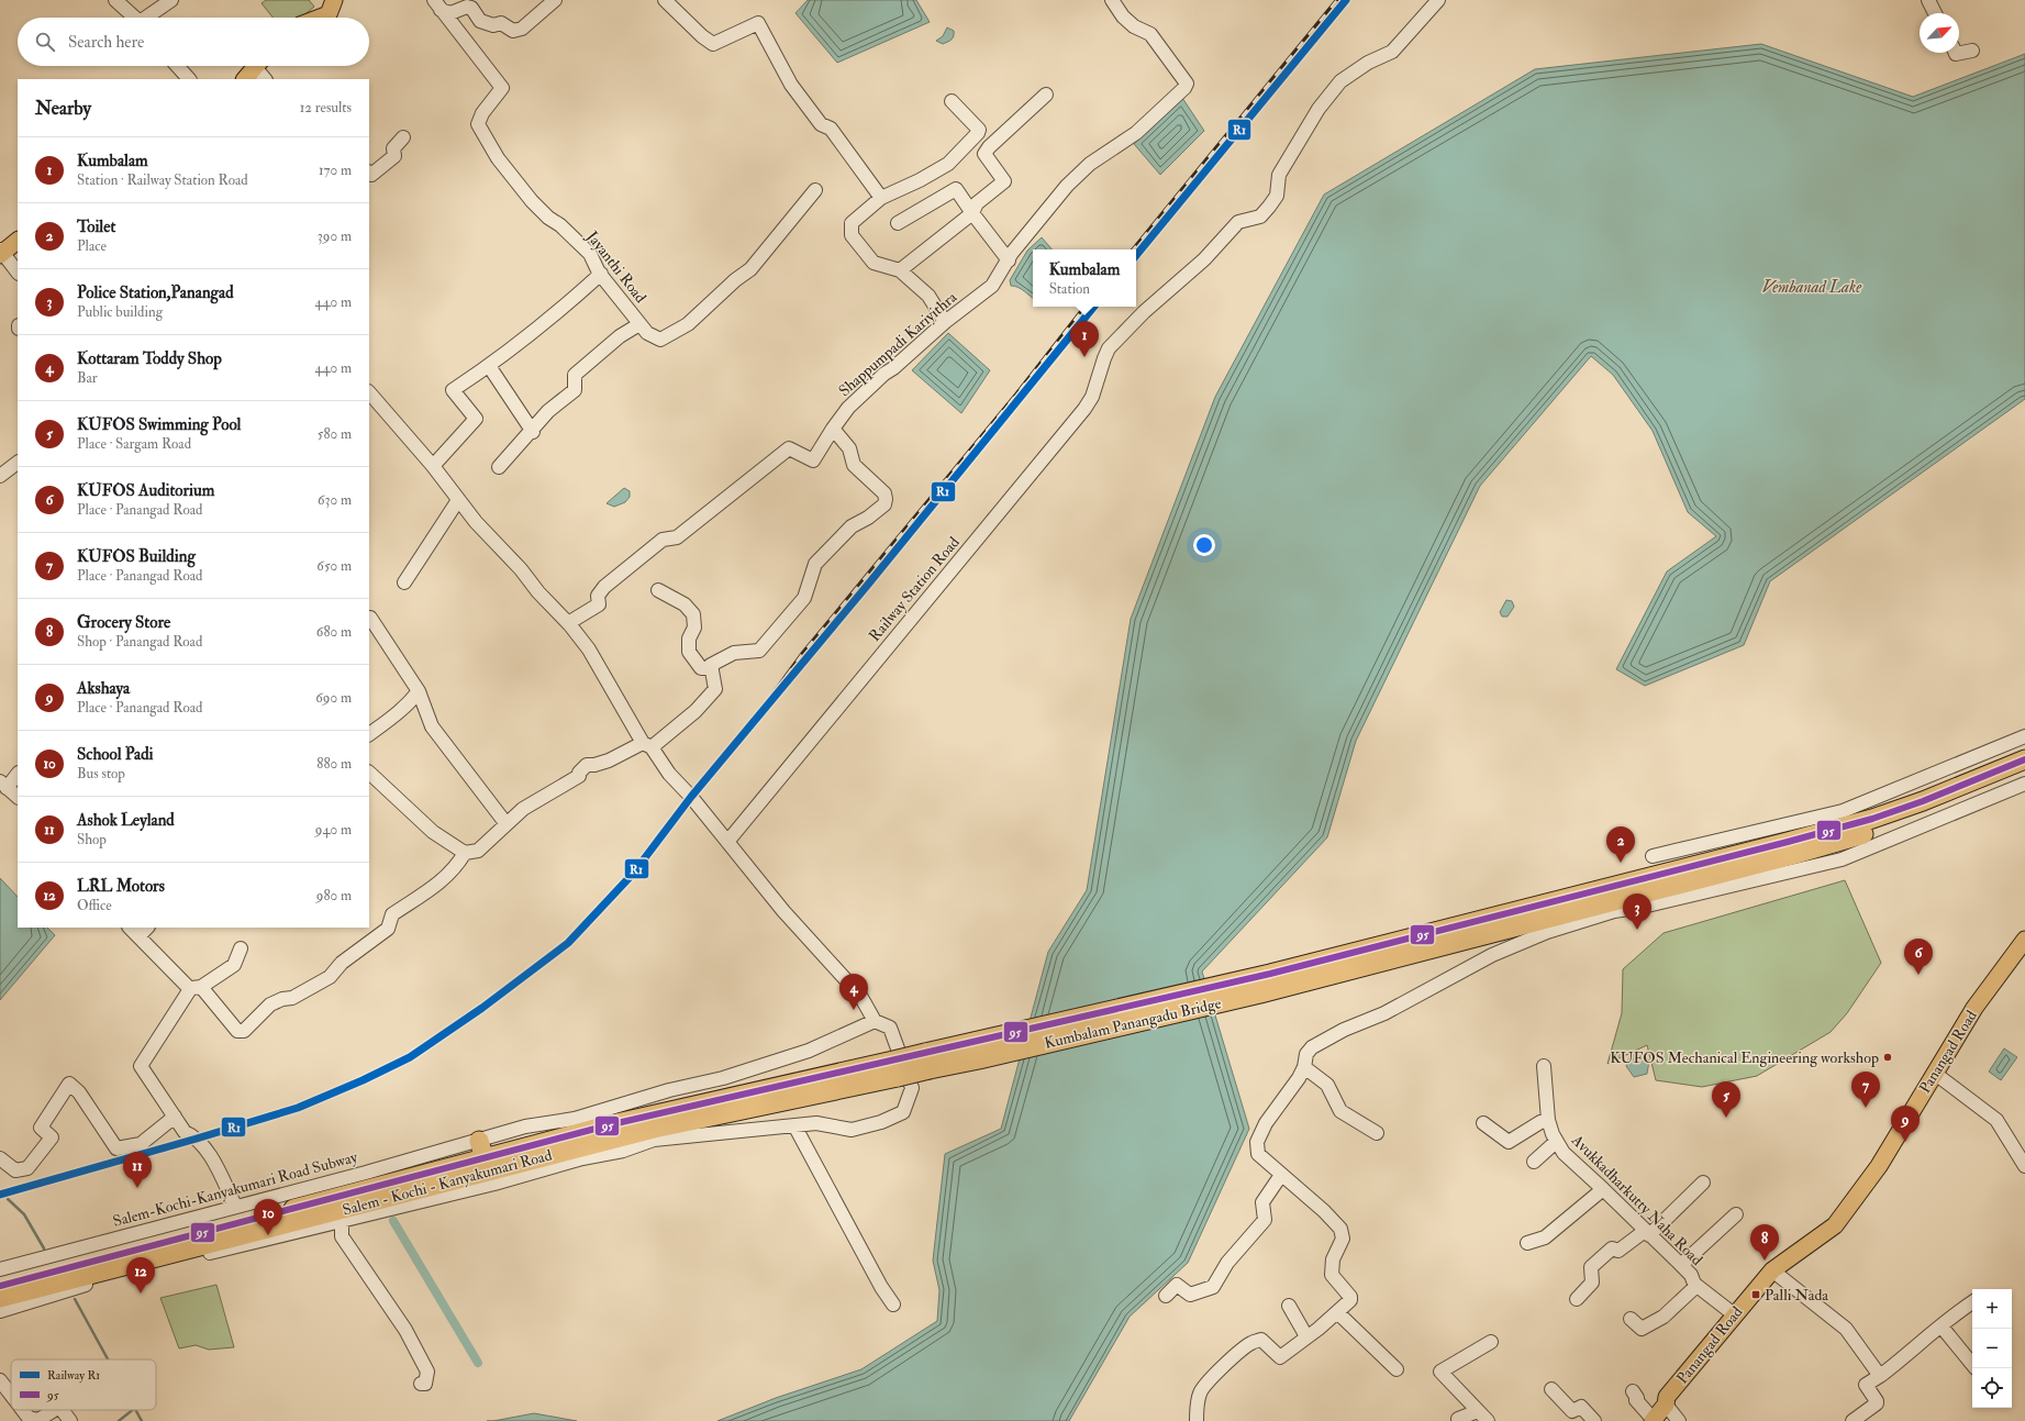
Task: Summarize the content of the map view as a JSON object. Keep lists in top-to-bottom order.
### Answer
{
  "streets": {
    "highway": ["Kumbalam Panangadu Bridge", "Salem - Kochi - Kanyakumari Road"],
    "main road": ["Panangad Road"],
    "street": [
      "Jayanthi Road",
      "Shappumpadi Kariyithra",
      "Railway Station Road",
      "Salem-Kochi-Kanyakumari Road Subway",
      "Avukkadharkutty Naha Road"
    ]
  },
  "crossings": [
    ["Panangad Road", "Avukkadharkutty Naha Road"]
  ],
  "water": ["Vembanad Lake"],
  "places": {
    "other": ["KUFOS Mechanical Engineering workshop"],
    "transit": ["Palli Nada"]
  },
  "lines": ["rail line R1", "transit line 95"],
  "legend": ["Railway R1", "95"],
  "north": "top right",
  "page": {
    "search": "Search here",
    "heading": ["Nearby", "12 results"],
    "list": [
      {
        "mark": "1",
        "name": "Kumbalam",
        "note": "Station · Railway Station Road",
        "value": "170 m"
      },
      {
        "mark": "2",
        "name": "Toilet",
        "note": "Place",
        "value": "390 m"
      },
      {
        "mark": "3",
        "name": "Police Station,Panangad",
        "note": "Public building",
        "value": "440 m"
      },
      {
        "mark": "4",
        "name": "Kottaram Toddy Shop",
        "note": "Bar",
        "value": "440 m"
      },
      {
        "mark": "5",
        "name": "KUFOS Swimming Pool",
        "note": "Place · Sargam Road",
        "value": "580 m"
      },
      {
        "mark": "6",
        "name": "KUFOS Auditorium",
        "note": "Place · Panangad Road",
        "value": "630 m"
      },
      {
        "mark": "7",
        "name": "KUFOS Building",
        "note": "Place · Panangad Road",
        "value": "650 m"
      },
      {
        "mark": "8",
        "name": "Grocery Store",
        "note": "Shop · Panangad Road",
        "value": "680 m"
      },
      {
        "mark": "9",
        "name": "Akshaya",
        "note": "Place · Panangad Road",
        "value": "690 m"
      },
      {
        "mark": "10",
        "name": "School Padi",
        "note": "Bus stop",
        "value": "880 m"
      },
      {
        "mark": "11",
        "name": "Ashok Leyland",
        "note": "Shop",
        "value": "940 m"
      },
      {
        "mark": "12",
        "name": "LRL Motors",
        "note": "Office",
        "value": "980 m"
      }
    ],
    "popup": ["Kumbalam", "Station"],
    "pins": [
      "1",
      "2",
      "3",
      "6",
      "4",
      "7",
      "5",
      "9",
      "11",
      "10",
      "8",
      "12"
    ],
    "map_buttons": ["+", "−"]
  }
}
